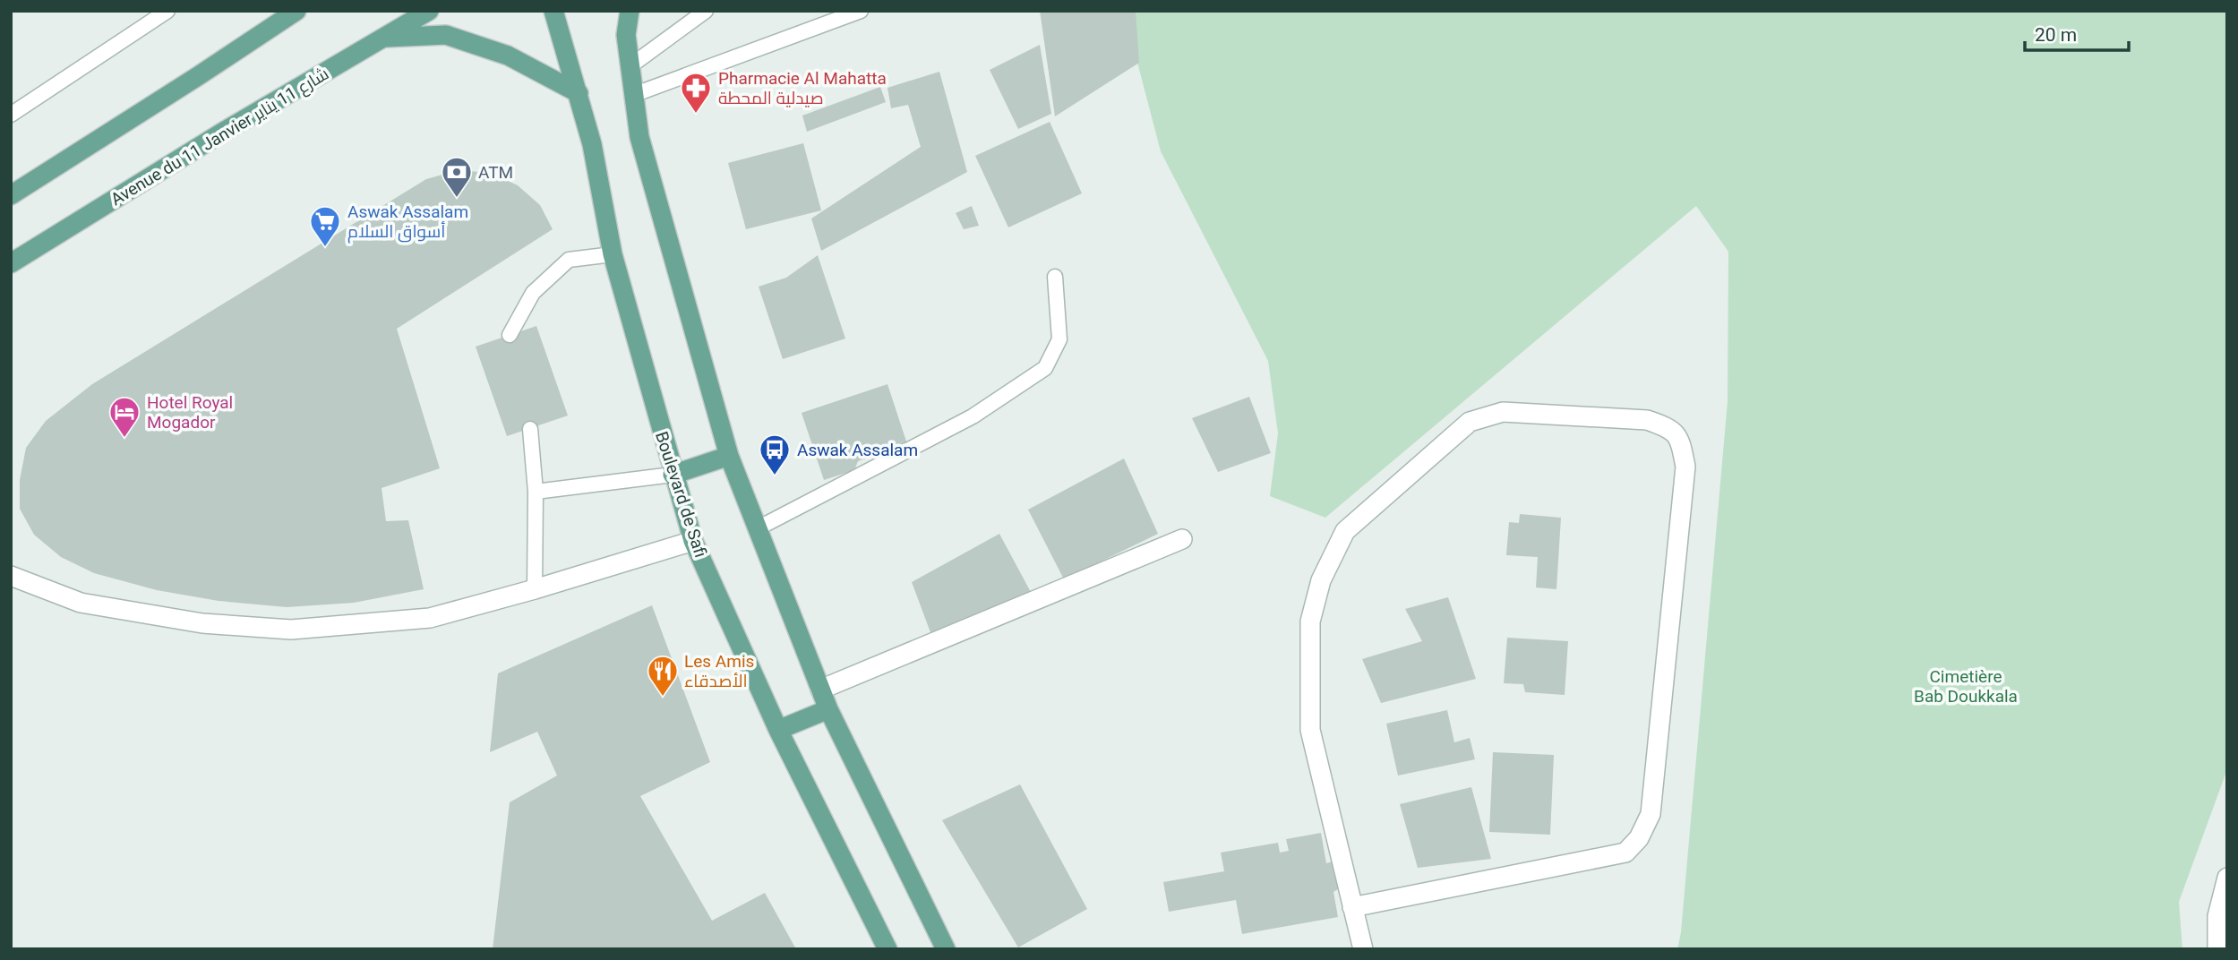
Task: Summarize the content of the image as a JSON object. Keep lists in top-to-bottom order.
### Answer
{
  "streets": {
    "main road": ["Avenue du 11 Janvier شارع 11 يناير", "Boulevard de Safi"]
  },
  "parks": ["Cimetière Bab Doukkala"],
  "places": {
    "pharmacy": ["Pharmacie Al Mahatta صيدلية المحطة"],
    "bank": ["ATM"],
    "supermarket": ["Aswak Assalam أسواق السلام"],
    "hotel": ["Hotel Royal Mogador"],
    "bus stop": ["Aswak Assalam"],
    "restaurant": ["Les Amis الأصدقاء"]
  },
  "scale_bar": "20 m"
}
